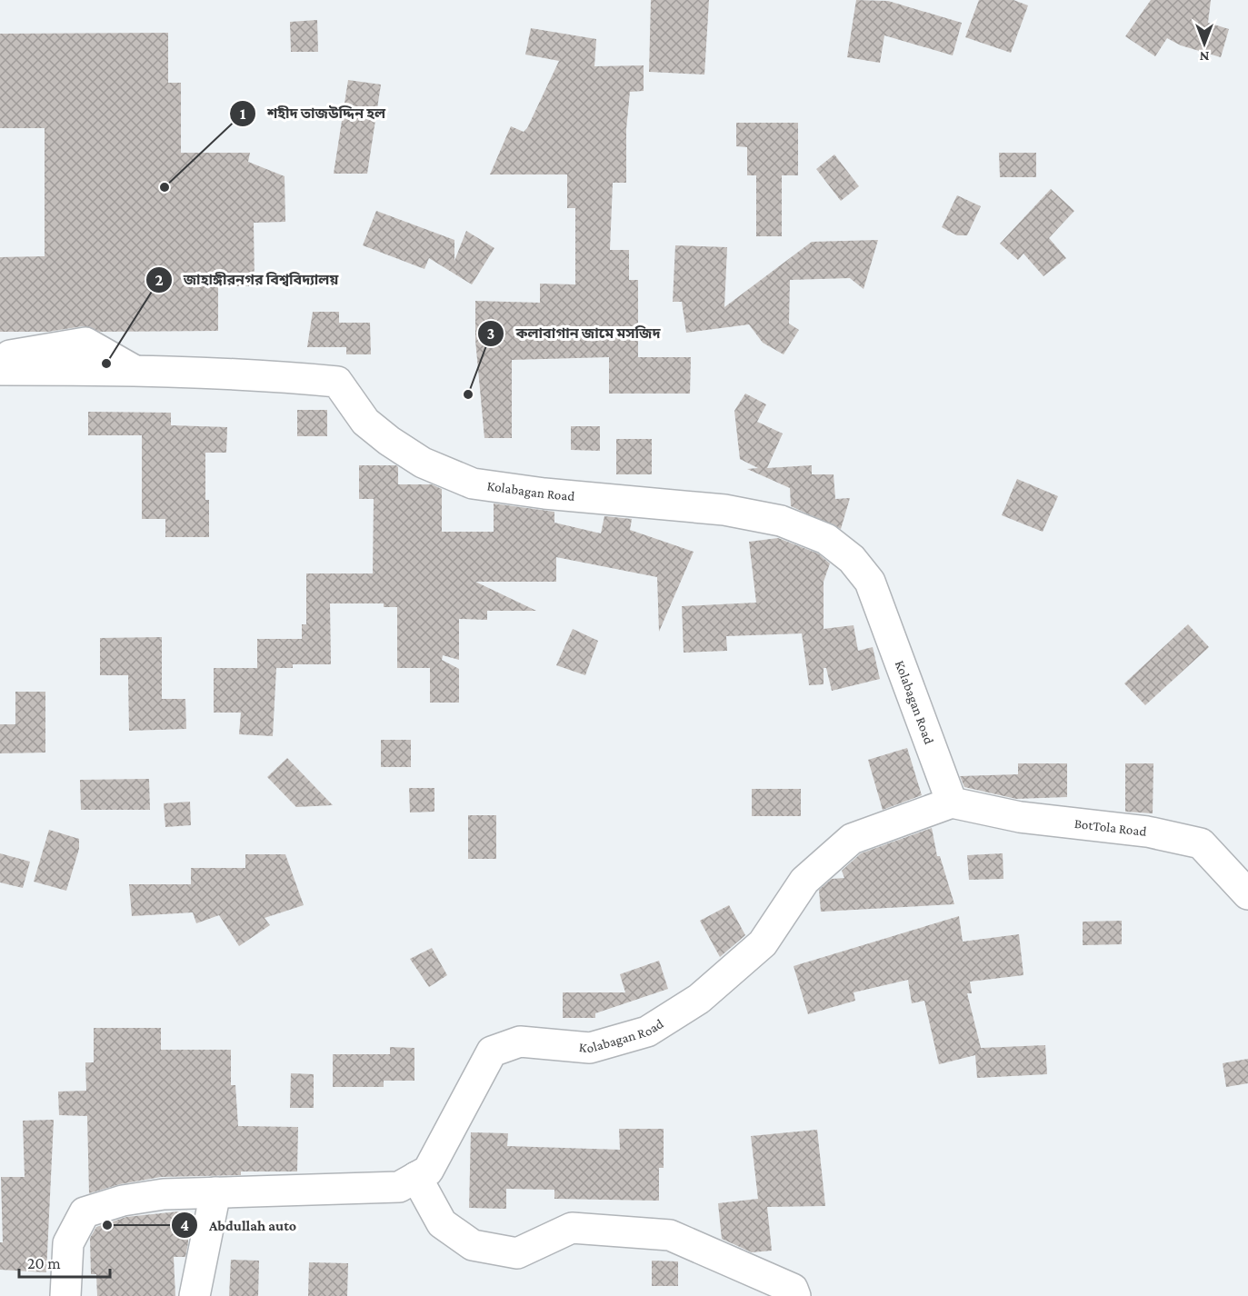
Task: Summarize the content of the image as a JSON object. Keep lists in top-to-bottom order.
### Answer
{
  "streets": {
    "street": ["Kolabagan Road", "BotTola Road"]
  },
  "crossings": [
    ["Kolabagan Road", "BotTola Road"]
  ],
  "places": [
    "শহীদ তাজউদ্দিন হল",
    "জাহাঙ্গীরনগর বিশ্ববিদ্যালয়",
    "কলাবাগান জামে মসজিদ",
    "Abdullah auto"
  ],
  "scale_bar": "20 m",
  "north": "bottom"
}
